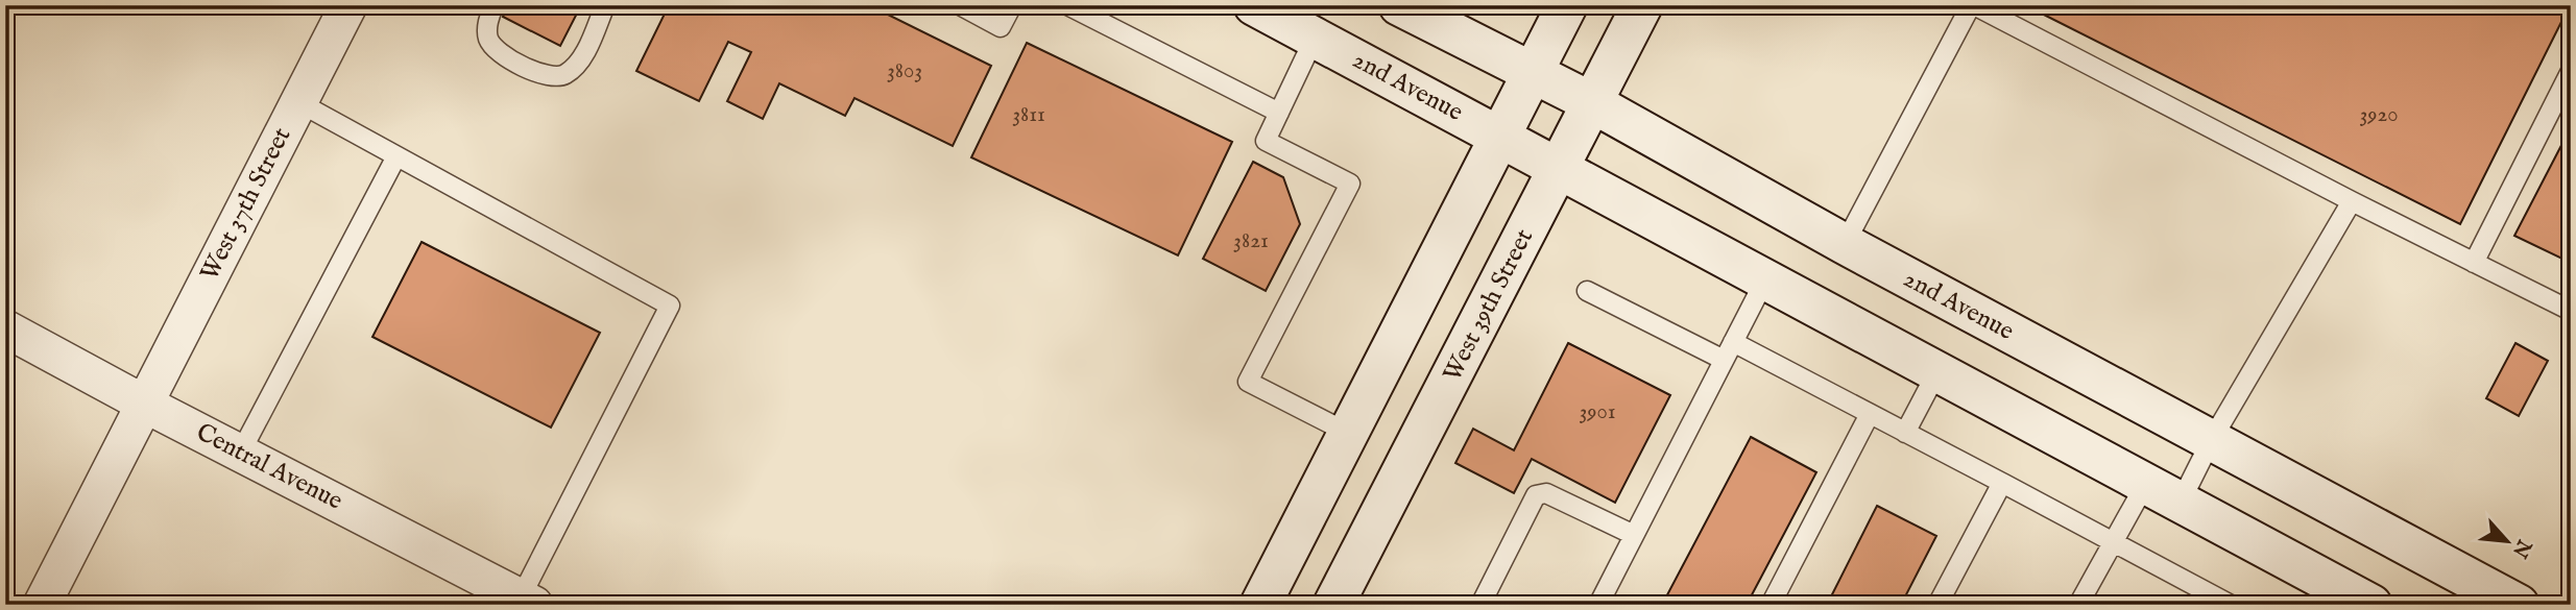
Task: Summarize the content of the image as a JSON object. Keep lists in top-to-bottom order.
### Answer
{
  "streets": {
    "main road": ["2nd Avenue", "West 39th Street"],
    "street": ["West 37th Street", "Central Avenue"]
  },
  "crossings": [
    ["2nd Avenue", "West 39th Street"],
    ["West 37th Street", "Central Avenue"]
  ],
  "house_numbers": [
    "3803",
    "3811",
    "3920",
    "3821",
    "3901"
  ],
  "north": "bottom right"
}
